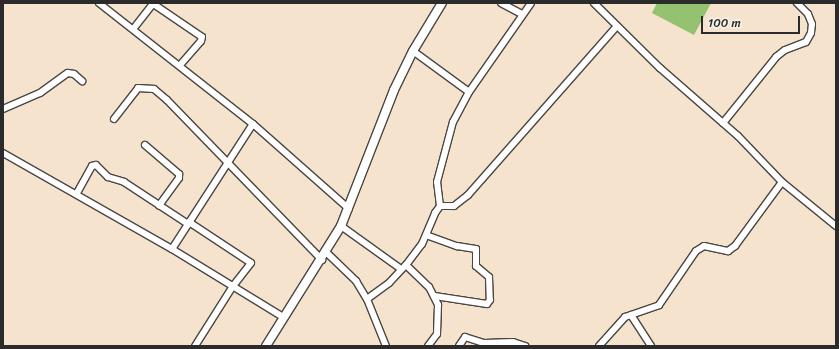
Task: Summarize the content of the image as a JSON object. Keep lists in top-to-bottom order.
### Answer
{
  "scale_bar": "100 m"
}
